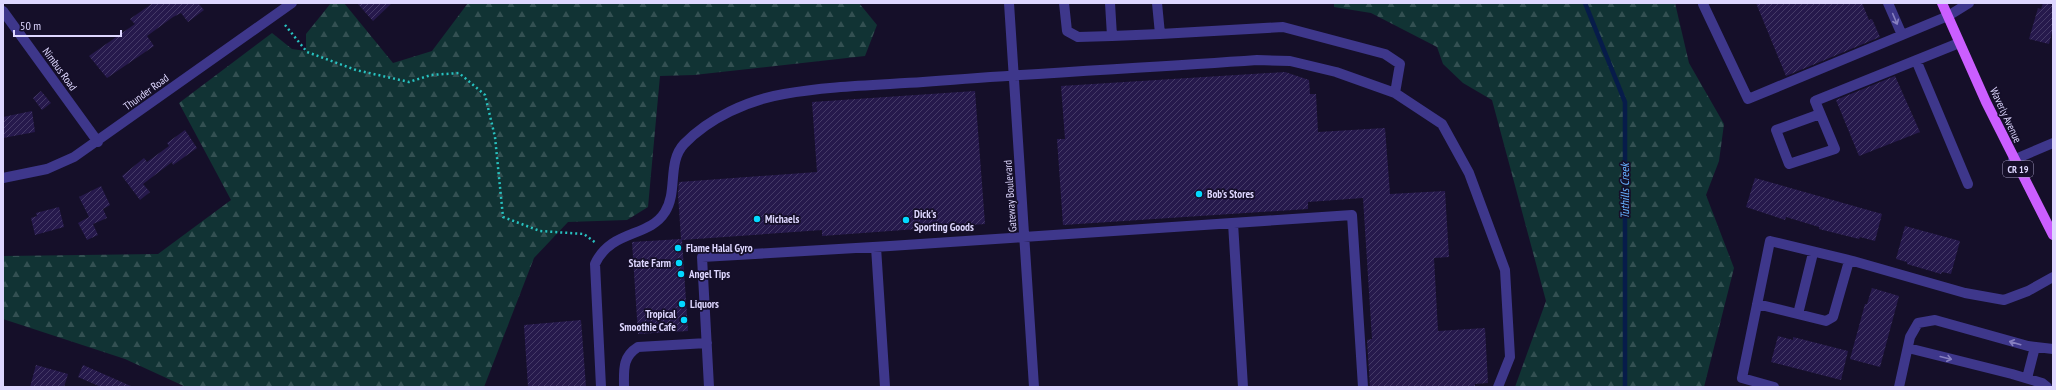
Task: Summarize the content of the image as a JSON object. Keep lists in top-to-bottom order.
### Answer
{
  "streets": {
    "main road": ["Waverly Avenue", "CR 19"],
    "street": ["Nimbus Road", "Thunder Road", "Gateway Boulevard"]
  },
  "crossings": [
    ["Nimbus Road", "Thunder Road"]
  ],
  "water": ["Tuthills Creek"],
  "places": [
    "Bob's Stores",
    "Michaels",
    "Dick's Sporting Goods",
    "Flame Halal Gyro",
    "State Farm",
    "Angel Tips",
    "Liquors",
    "Tropical Smoothie Cafe"
  ],
  "scale_bar": "50 m"
}
